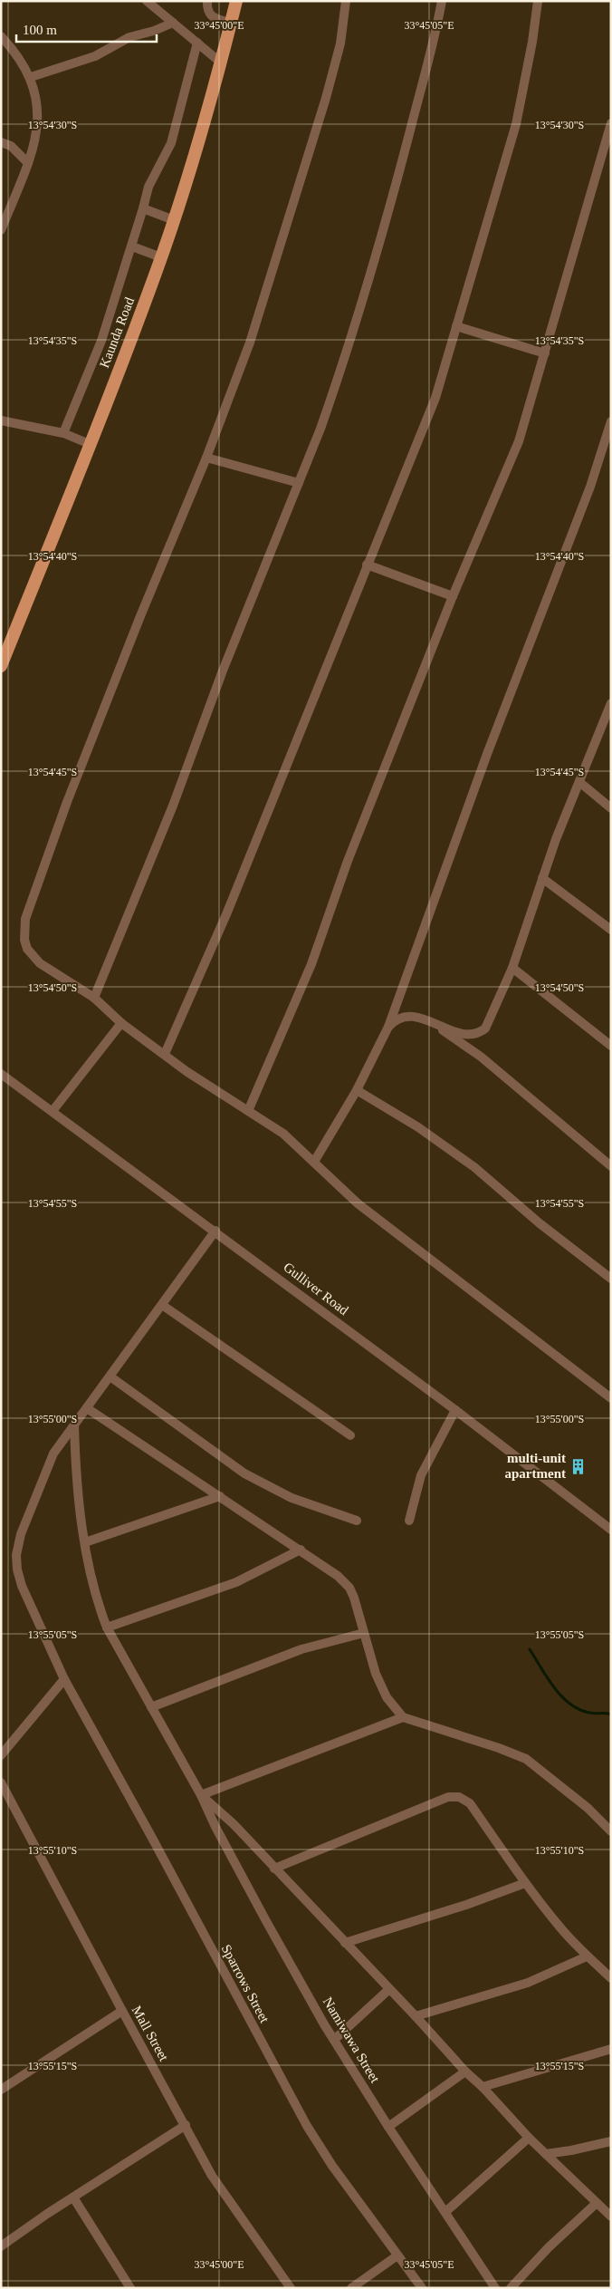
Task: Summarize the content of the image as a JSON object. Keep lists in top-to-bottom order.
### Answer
{
  "streets": {
    "main road": ["Kaunda Road"],
    "street": [
      "Gulliver Road",
      "Sparrows Street",
      "Mall Street",
      "Namiwawa Street"
    ]
  },
  "crossings": [
    ["Gulliver Road", "Sparrows Street"]
  ],
  "places": {
    "building": ["multi-unit apartment"]
  },
  "scale_bar": "100 m",
  "coordinates": [
    "33°45'00\"E",
    "33°45'05\"E",
    "13°54'30\"S",
    "13°54'35\"S",
    "13°54'40\"S",
    "13°54'45\"S",
    "13°54'50\"S",
    "13°54'55\"S",
    "13°55'00\"S",
    "13°55'05\"S",
    "13°55'10\"S",
    "13°55'15\"S"
  ]
}
